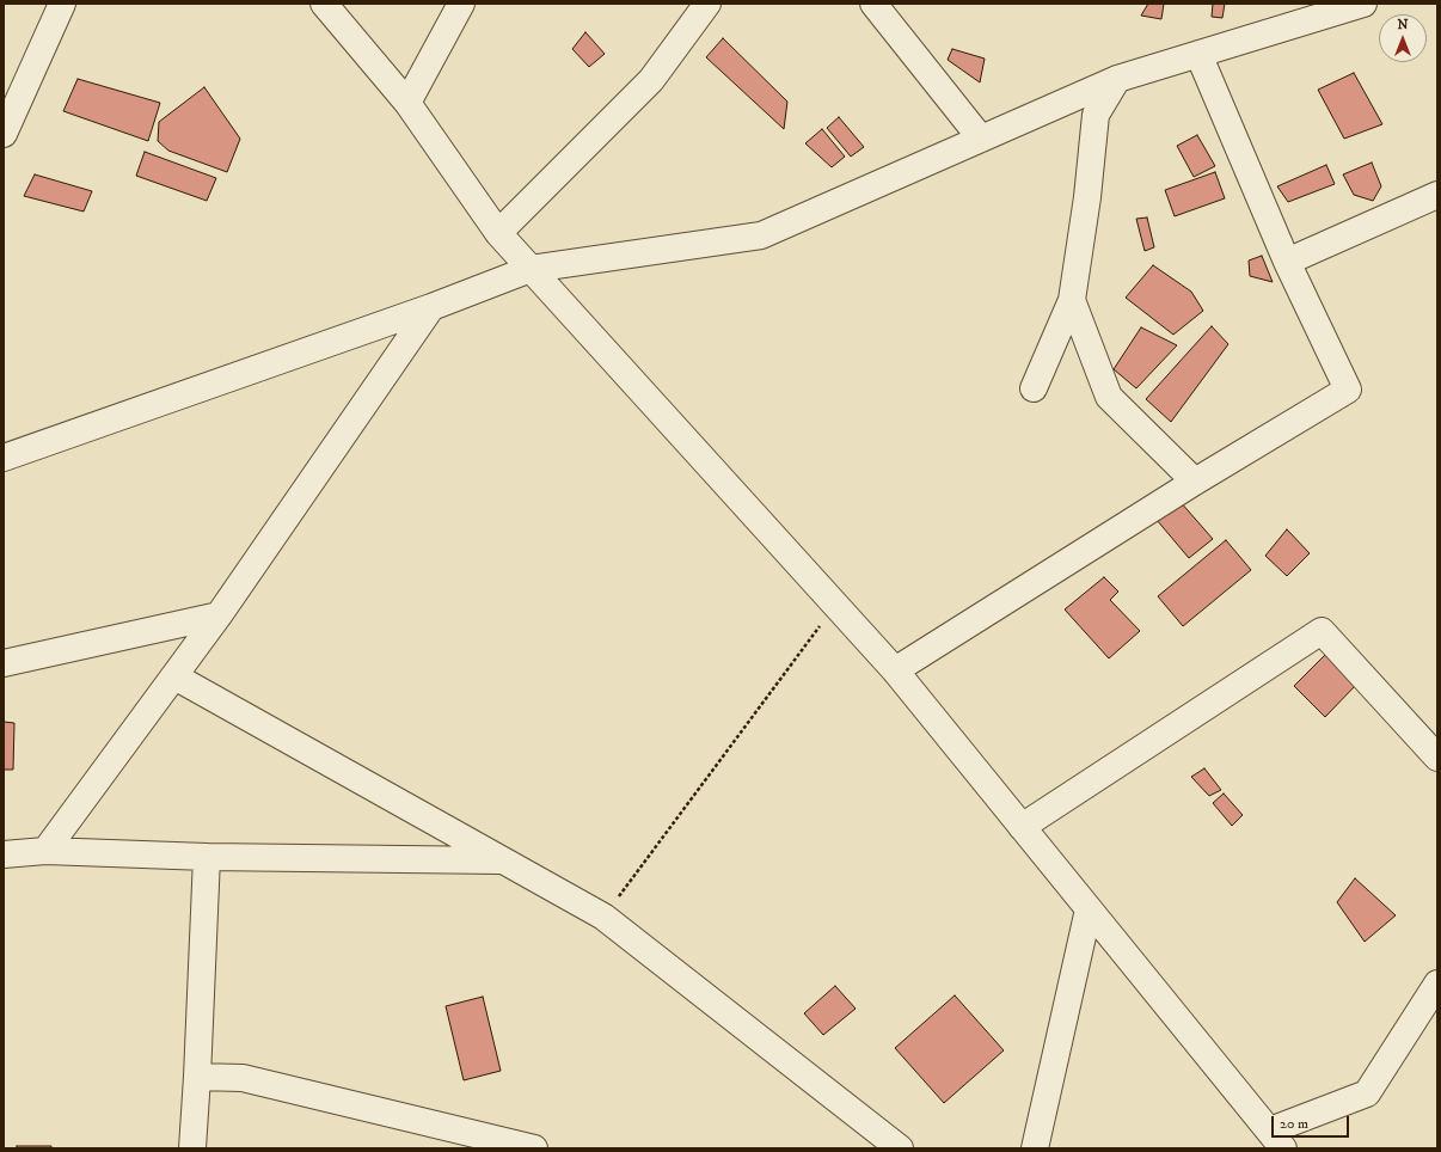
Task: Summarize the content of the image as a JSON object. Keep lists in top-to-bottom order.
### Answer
{
  "scale_bar": "20 m",
  "north": "top"
}
